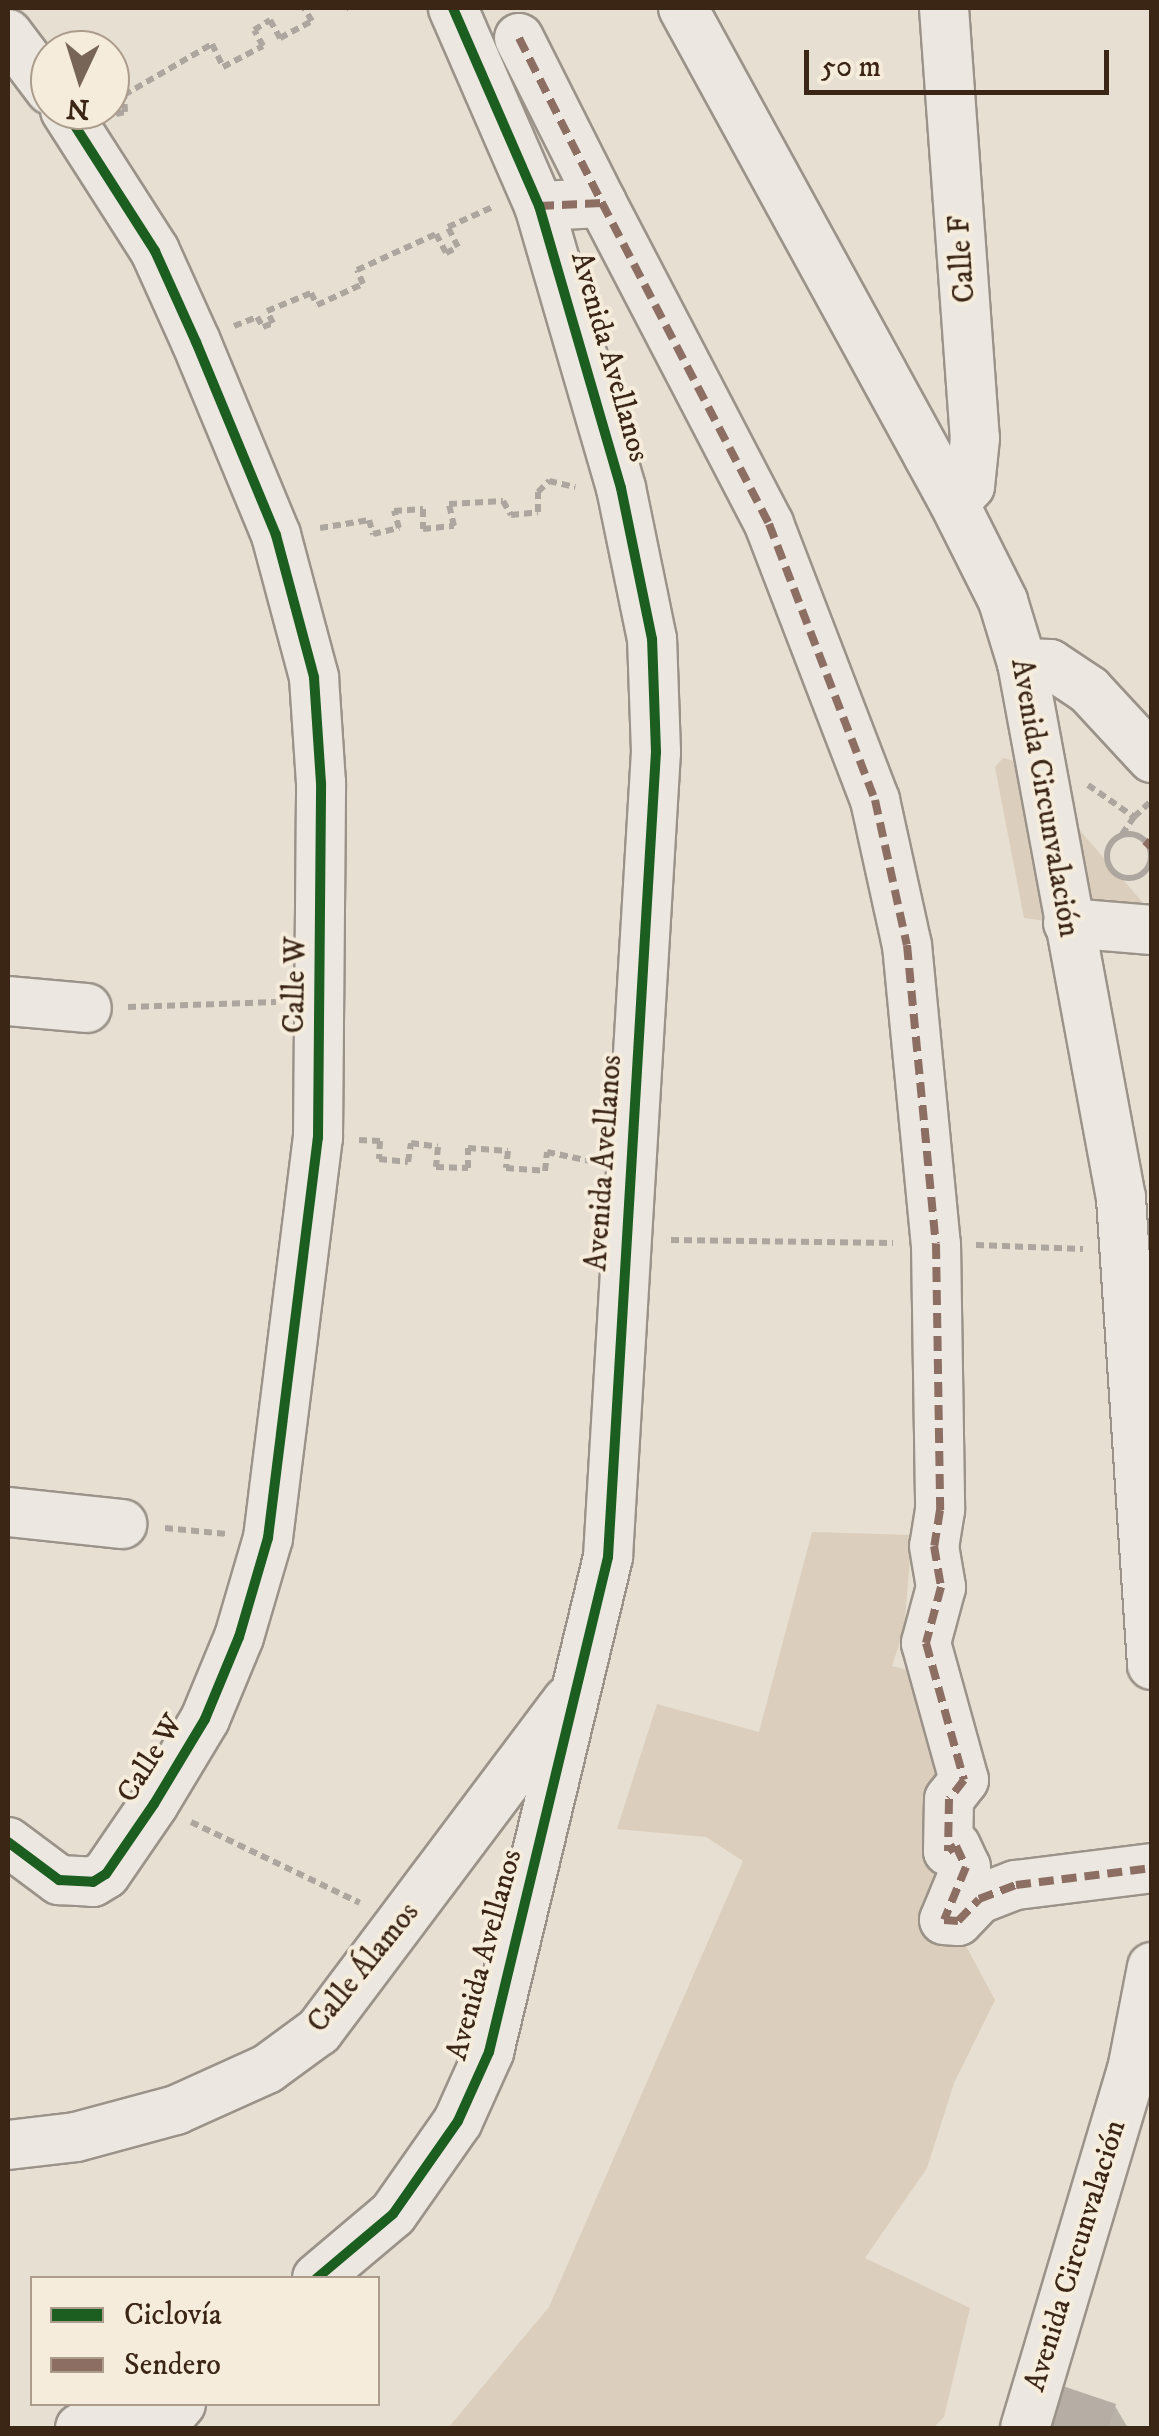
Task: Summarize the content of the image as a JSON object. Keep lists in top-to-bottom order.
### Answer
{
  "streets": {
    "street": [
      "Calle F",
      "Avenida Avellanos",
      "Avenida Circunvalación",
      "Calle W",
      "Calle Álamos"
    ]
  },
  "crossings": [
    ["Calle F", "Avenida Circunvalación"],
    ["Avenida Avellanos", "Calle Álamos"]
  ],
  "legend": ["Ciclovía", "Sendero"],
  "scale_bar": "50 m",
  "north": "bottom"
}
